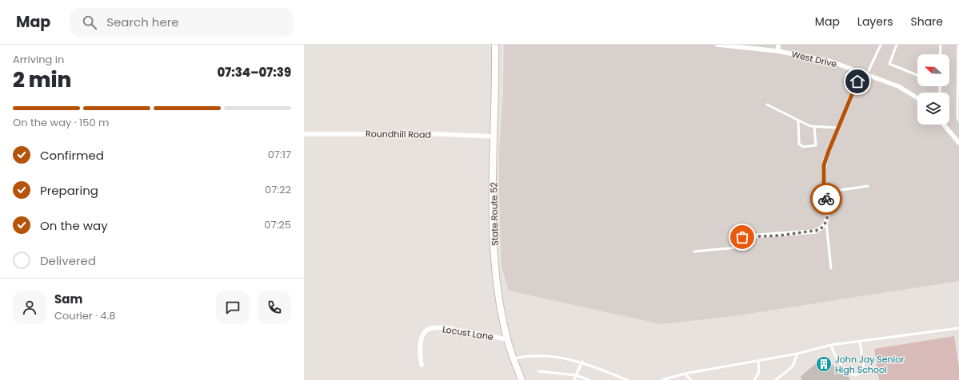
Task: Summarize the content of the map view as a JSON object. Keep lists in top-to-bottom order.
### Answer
{
  "streets": {
    "main road": ["State Route 52"],
    "street": ["West Drive", "Roundhill Road", "Locust Lane"]
  },
  "crossings": [
    ["Roundhill Road", "State Route 52"],
    ["State Route 52", "Locust Lane"]
  ],
  "places": {
    "building": ["John Jay Senior High School"]
  },
  "north": "left",
  "page": {
    "header": "Map",
    "search": "Search here",
    "nav": ["Map", "Layers", "Share"],
    "heading": ["2 min", "Arriving in", "07:34–07:39"],
    "panel": ["Sam", "Courier · 4.8"],
    "bar": "On the way · 150 m",
    "list": [
      ["Confirmed", "07:17"],
      ["Preparing", "07:22"],
      ["On the way", "07:25"],
      "Delivered"
    ]
  }
}
